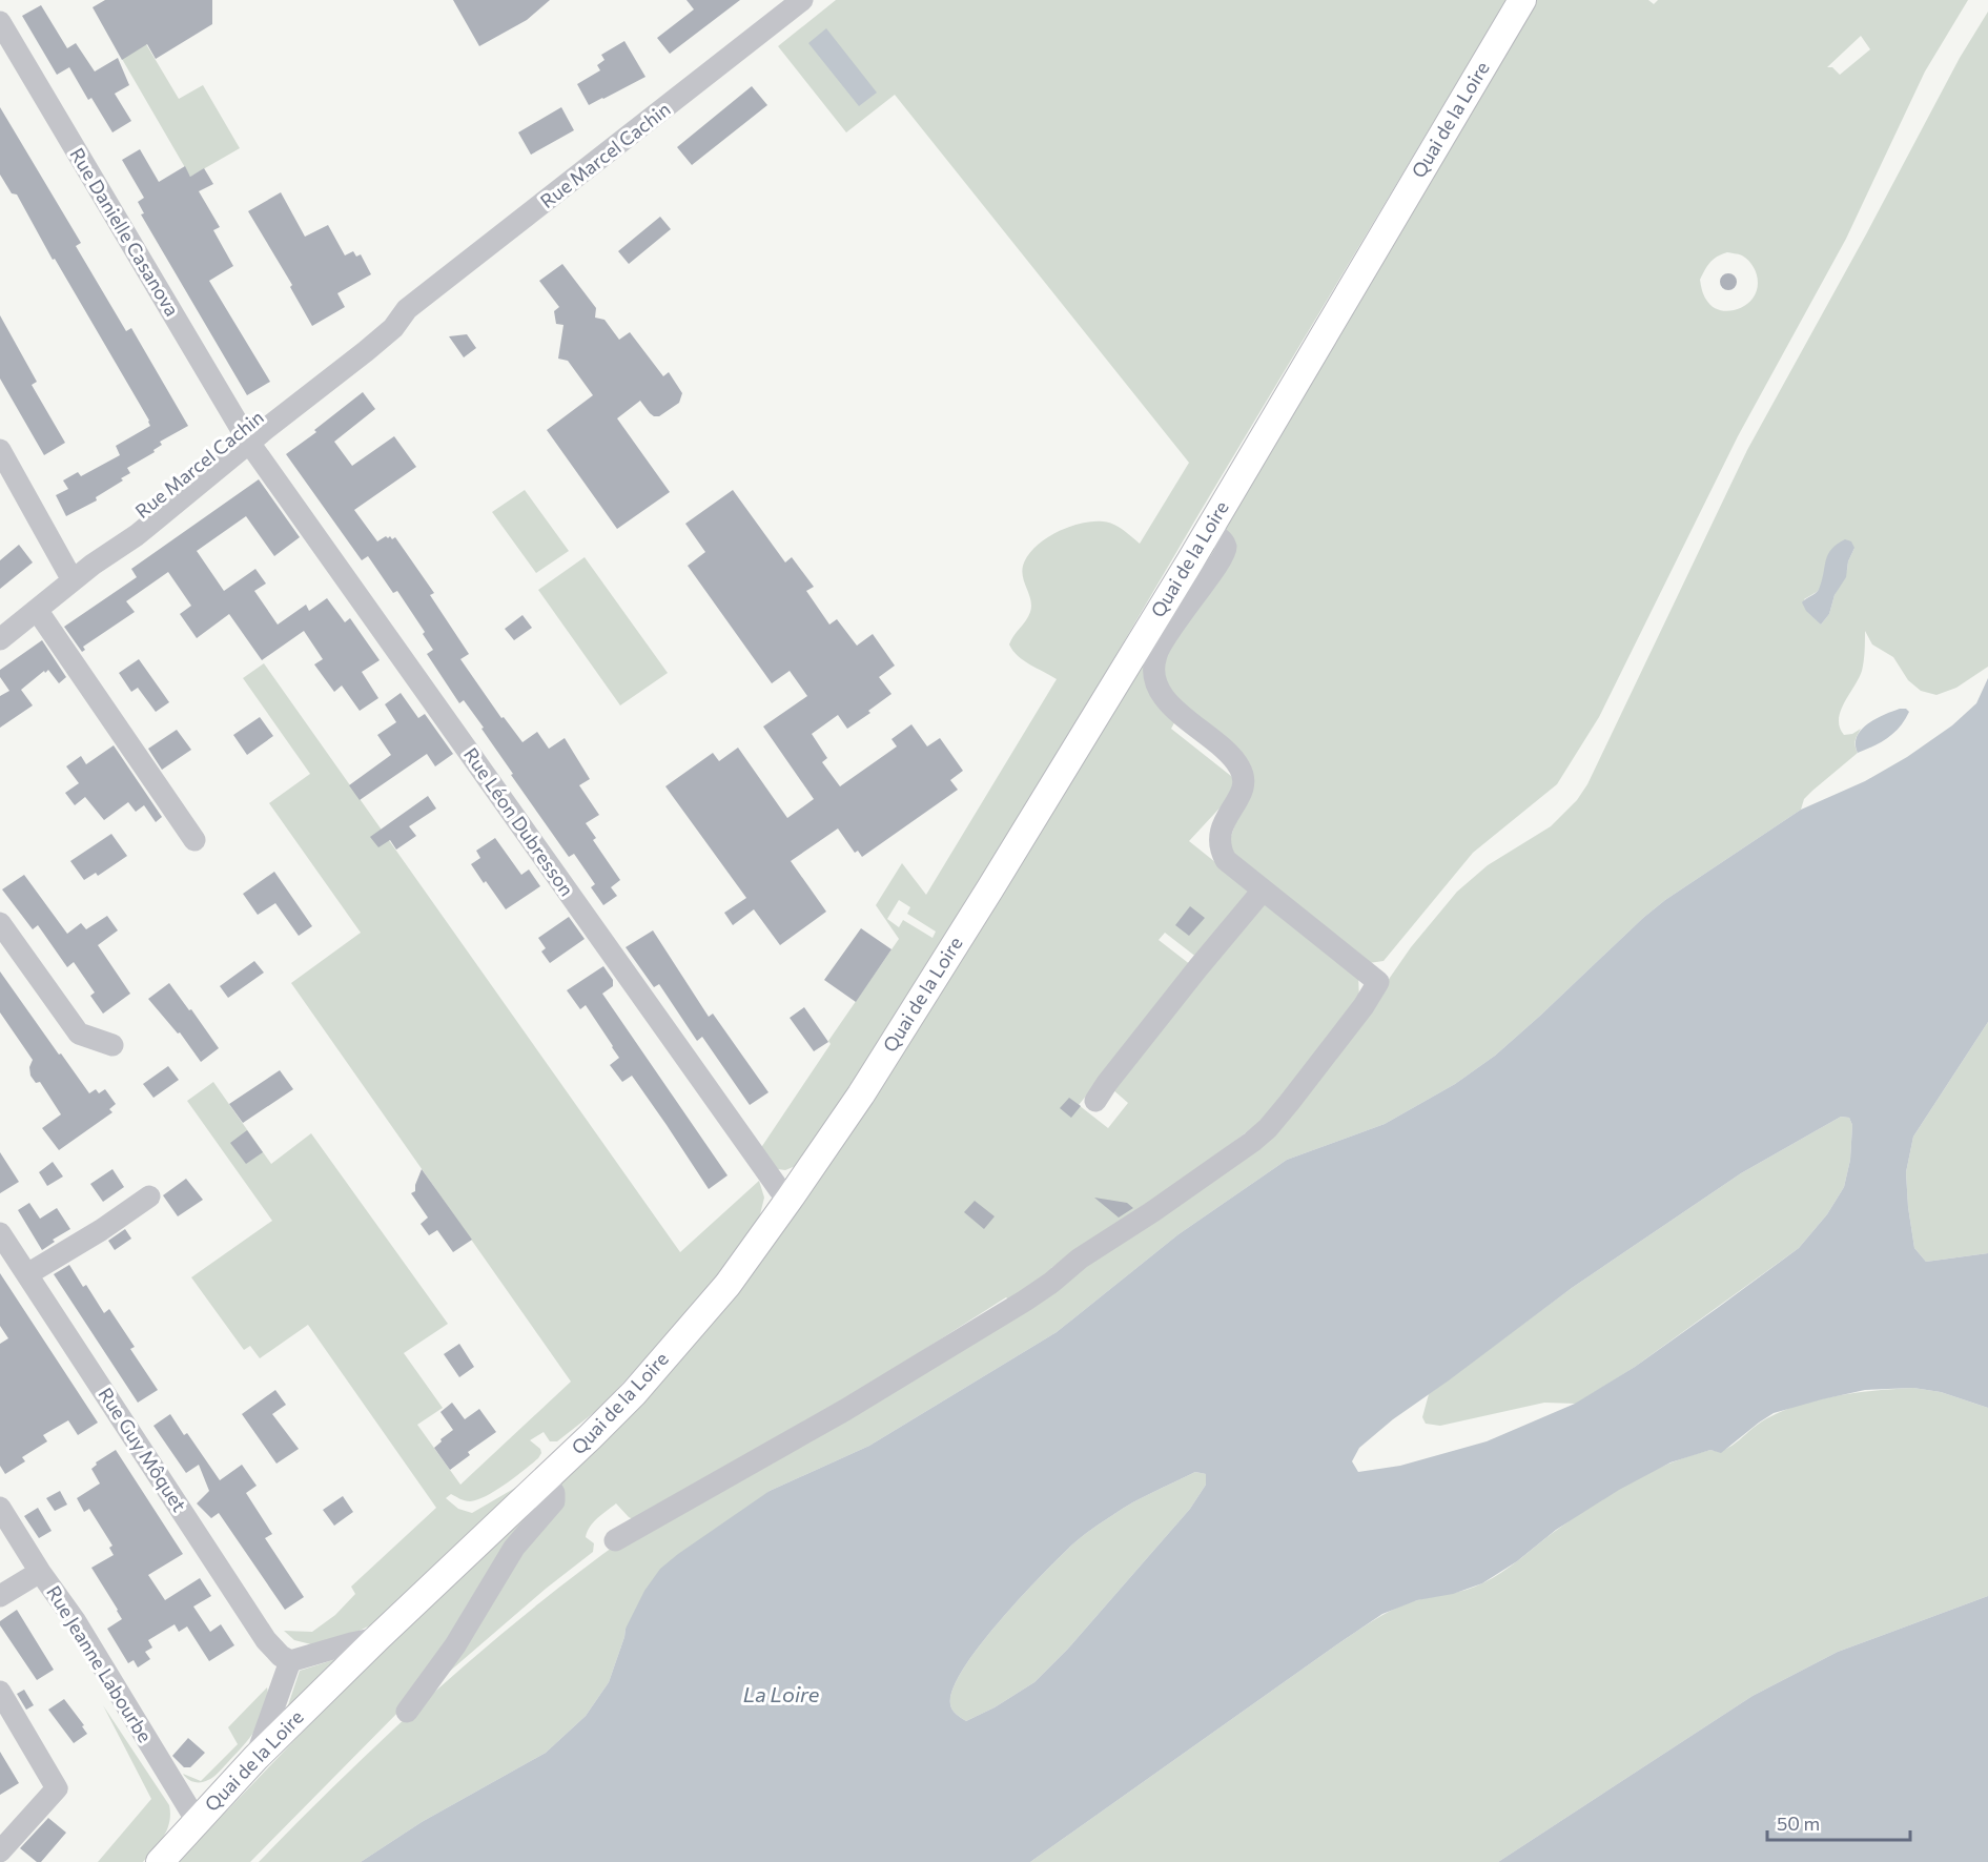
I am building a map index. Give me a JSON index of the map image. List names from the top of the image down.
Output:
{
  "streets": {
    "main road": ["Quai de la Loire"],
    "street": [
      "Rue Marcel Cachin",
      "Rue Danielle Casanova",
      "Rue Léon Dubresson",
      "Rue Guy Môquet",
      "Rue Jeanne Labourbe"
    ]
  },
  "crossings": [
    ["Quai de la Loire", "Rue Léon Dubresson"],
    ["Quai de la Loire", "Rue Jeanne Labourbe"],
    ["Rue Marcel Cachin", "Rue Danielle Casanova"],
    ["Rue Marcel Cachin", "Rue Léon Dubresson"],
    ["Rue Danielle Casanova", "Rue Léon Dubresson"]
  ],
  "water": ["La Loire"],
  "scale_bar": "50 m"
}
